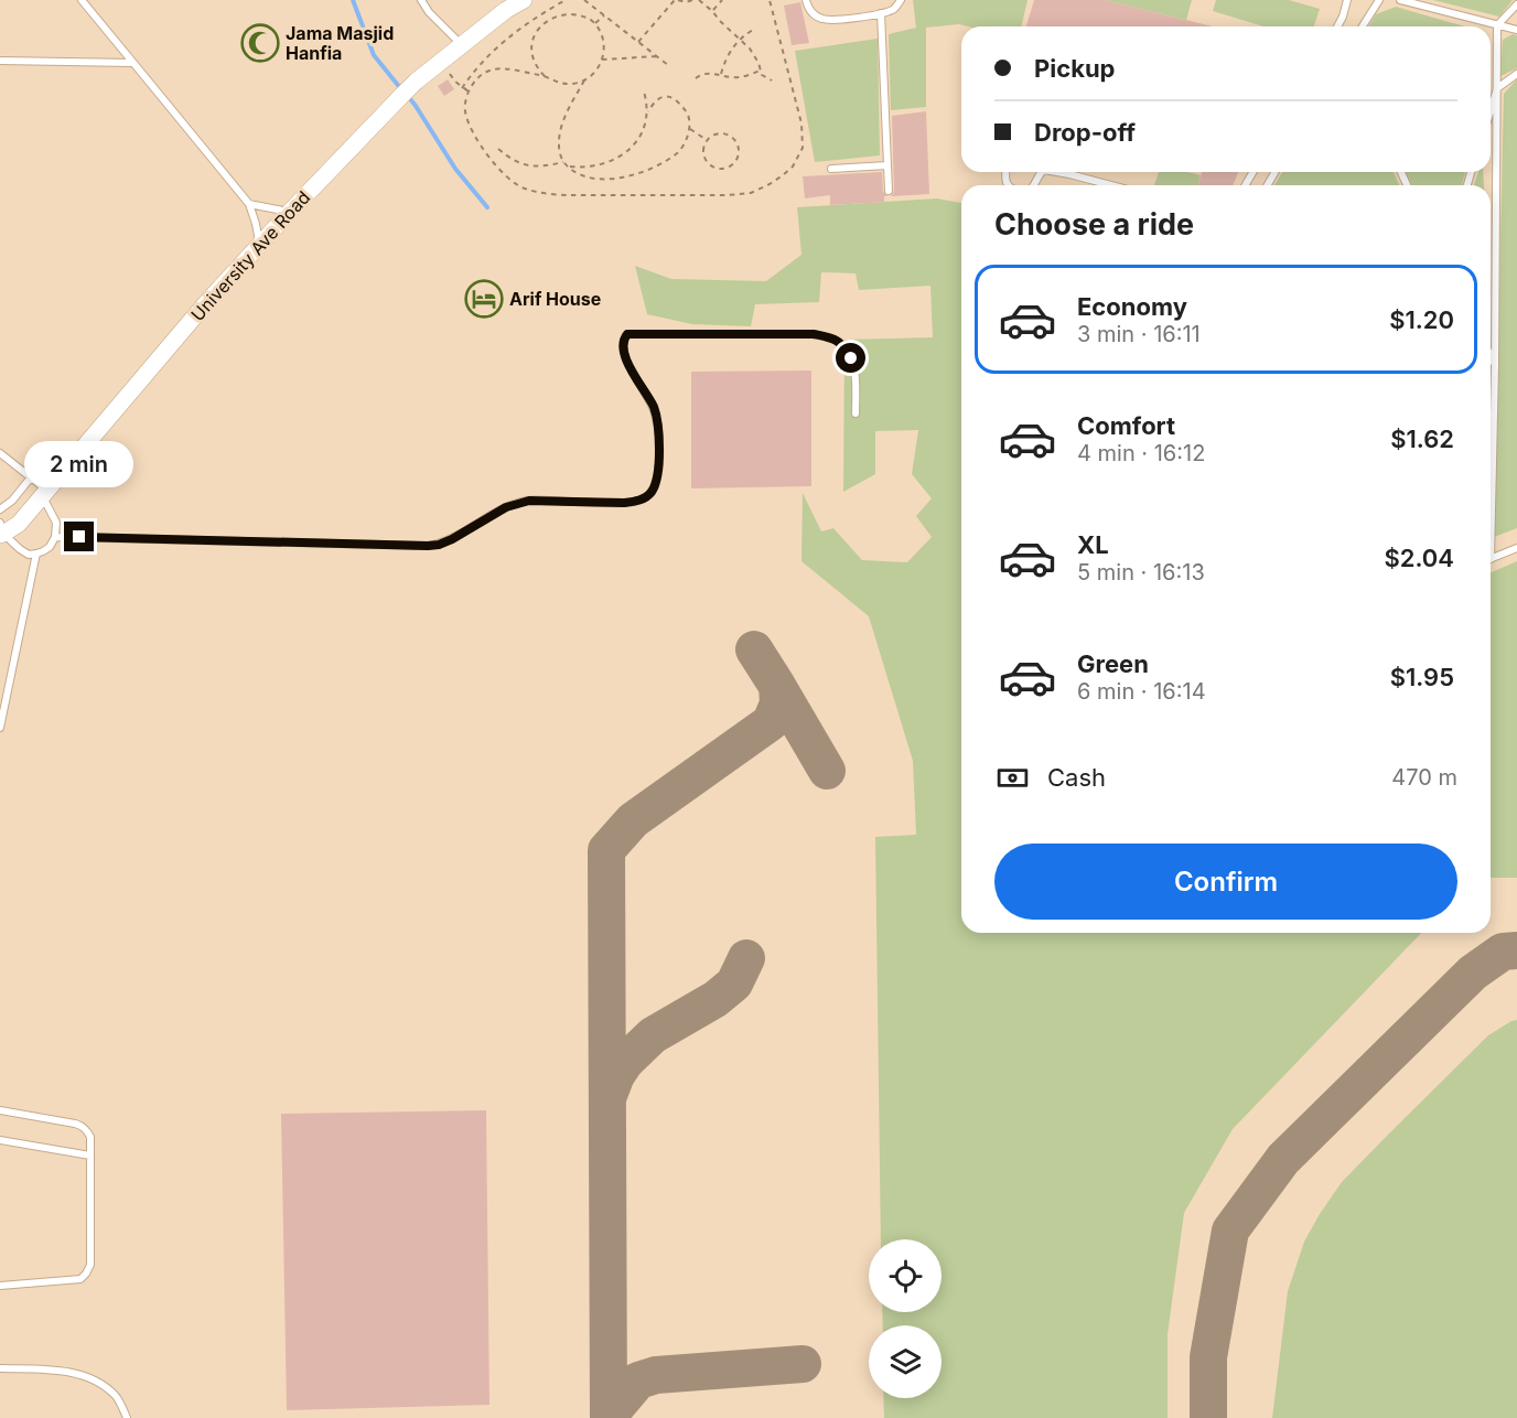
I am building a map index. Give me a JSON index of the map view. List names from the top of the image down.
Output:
{
  "streets": {
    "street": ["University Ave Road"]
  },
  "places": {
    "mosque": ["Jama Masjid Hanfia"],
    "hotel": ["Arif House"]
  },
  "page": {
    "banner": ["Pickup", "Drop-off"],
    "heading": "Choose a ride",
    "list": [
      {
        "name": "Economy",
        "note": "3 min · 16:11",
        "value": "$1.20"
      },
      {
        "name": "Comfort",
        "note": "4 min · 16:12",
        "value": "$1.62"
      },
      {
        "name": "XL",
        "note": "5 min · 16:13",
        "value": "$2.04"
      },
      {
        "name": "Green",
        "note": "6 min · 16:14",
        "value": "$1.95"
      }
    ],
    "bubble": "2 min",
    "pay": ["Cash", "470 m"],
    "buttons": "Confirm"
  }
}
